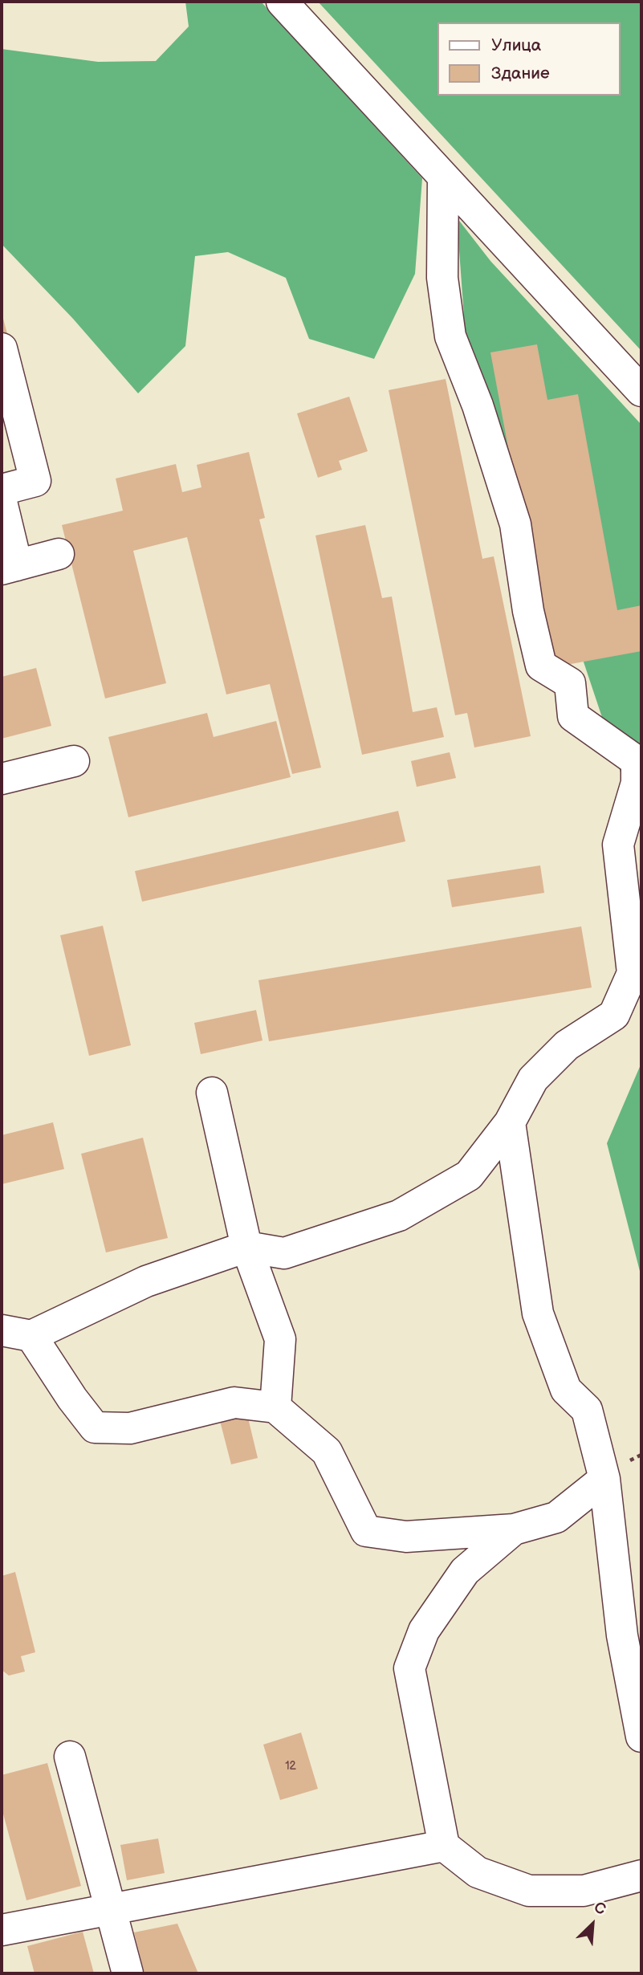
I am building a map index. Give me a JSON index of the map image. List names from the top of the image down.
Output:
{
  "house_numbers": ["12"],
  "legend": ["Улица", "Здание"],
  "north": "top right"
}
